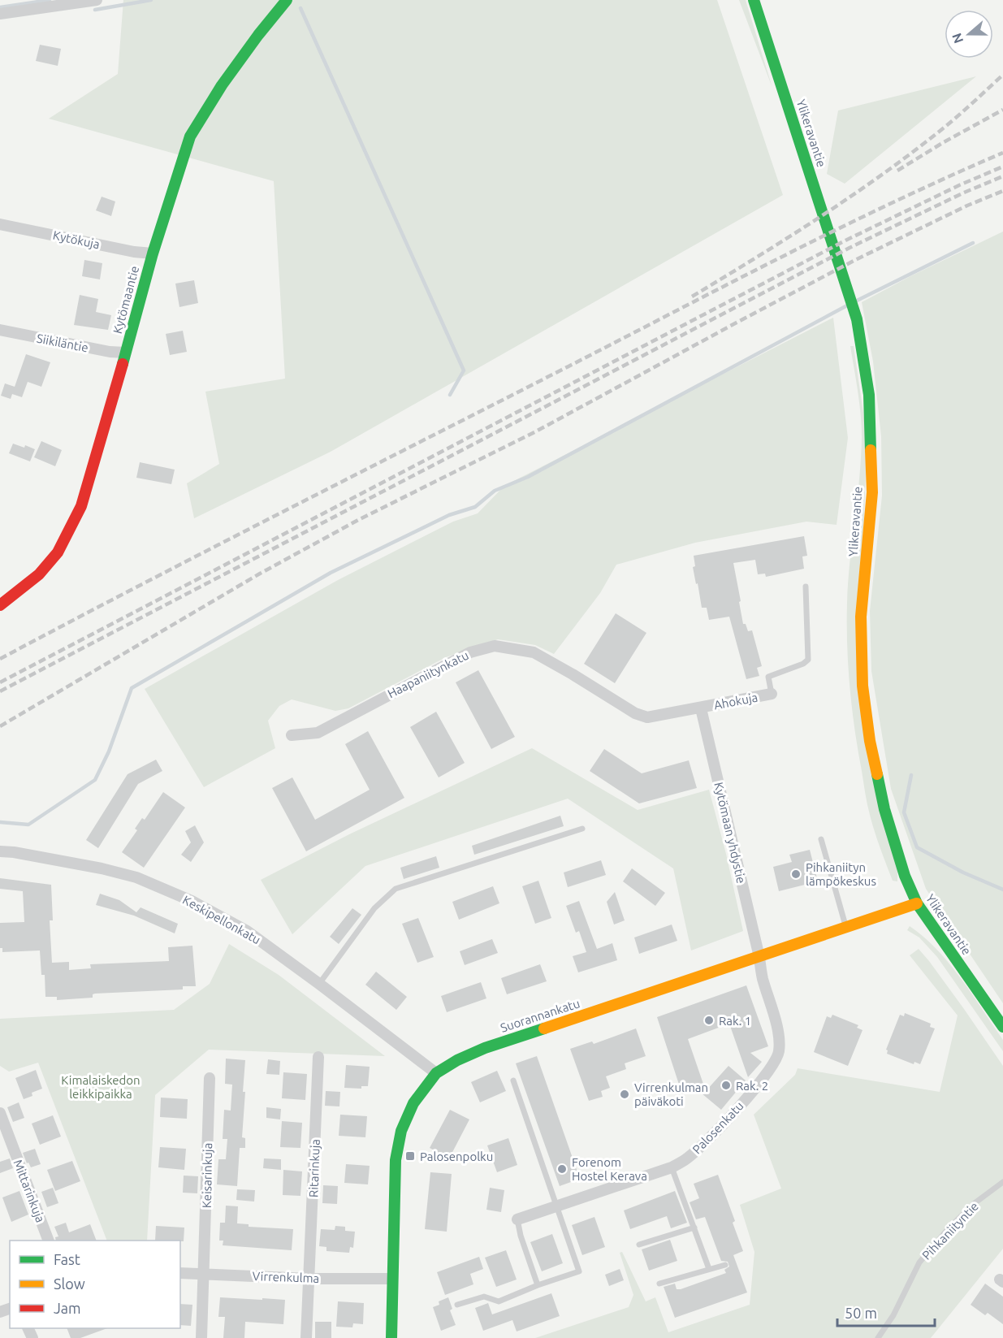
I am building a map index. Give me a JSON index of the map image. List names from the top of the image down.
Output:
{
  "streets": {
    "street": [
      "Ylikeravantie",
      "Kytökuja",
      "Kytömaantie",
      "Siikiläntie",
      "Haapaniitynkatu",
      "Ahokuja",
      "Kytömaan yhdystie",
      "Keskipellonkatu",
      "Suorannankatu",
      "Palosenkatu",
      "Ritarinkuja",
      "Keisarinkuja",
      "Mittarinkuja",
      "Virrenkulma"
    ],
    "lane": ["Pihkaniityntie"]
  },
  "crossings": [
    ["Ylikeravantie", "Suorannankatu"],
    ["Kytökuja", "Kytömaantie"],
    ["Kytömaantie", "Siikiläntie"],
    ["Haapaniitynkatu", "Ahokuja"],
    ["Haapaniitynkatu", "Kytömaan yhdystie"],
    ["Ahokuja", "Kytömaan yhdystie"],
    ["Kytömaan yhdystie", "Suorannankatu"],
    ["Kytömaan yhdystie", "Palosenkatu"],
    ["Keskipellonkatu", "Suorannankatu"],
    ["Suorannankatu", "Palosenkatu"],
    ["Suorannankatu", "Virrenkulma"],
    ["Ritarinkuja", "Virrenkulma"],
    ["Keisarinkuja", "Virrenkulma"]
  ],
  "parks": ["Kimalaiskedon leikkipaikka"],
  "places": {
    "other": [
      "Pihkaniityn lämpökeskus",
      "Rak. 1",
      "Rak. 2",
      "Virrenkulman päiväkoti",
      "Forenom Hostel Kerava"
    ],
    "transit": ["Palosenpolku"]
  },
  "legend": ["Fast", "Slow", "Jam"],
  "scale_bar": "50 m",
  "north": "left"
}
